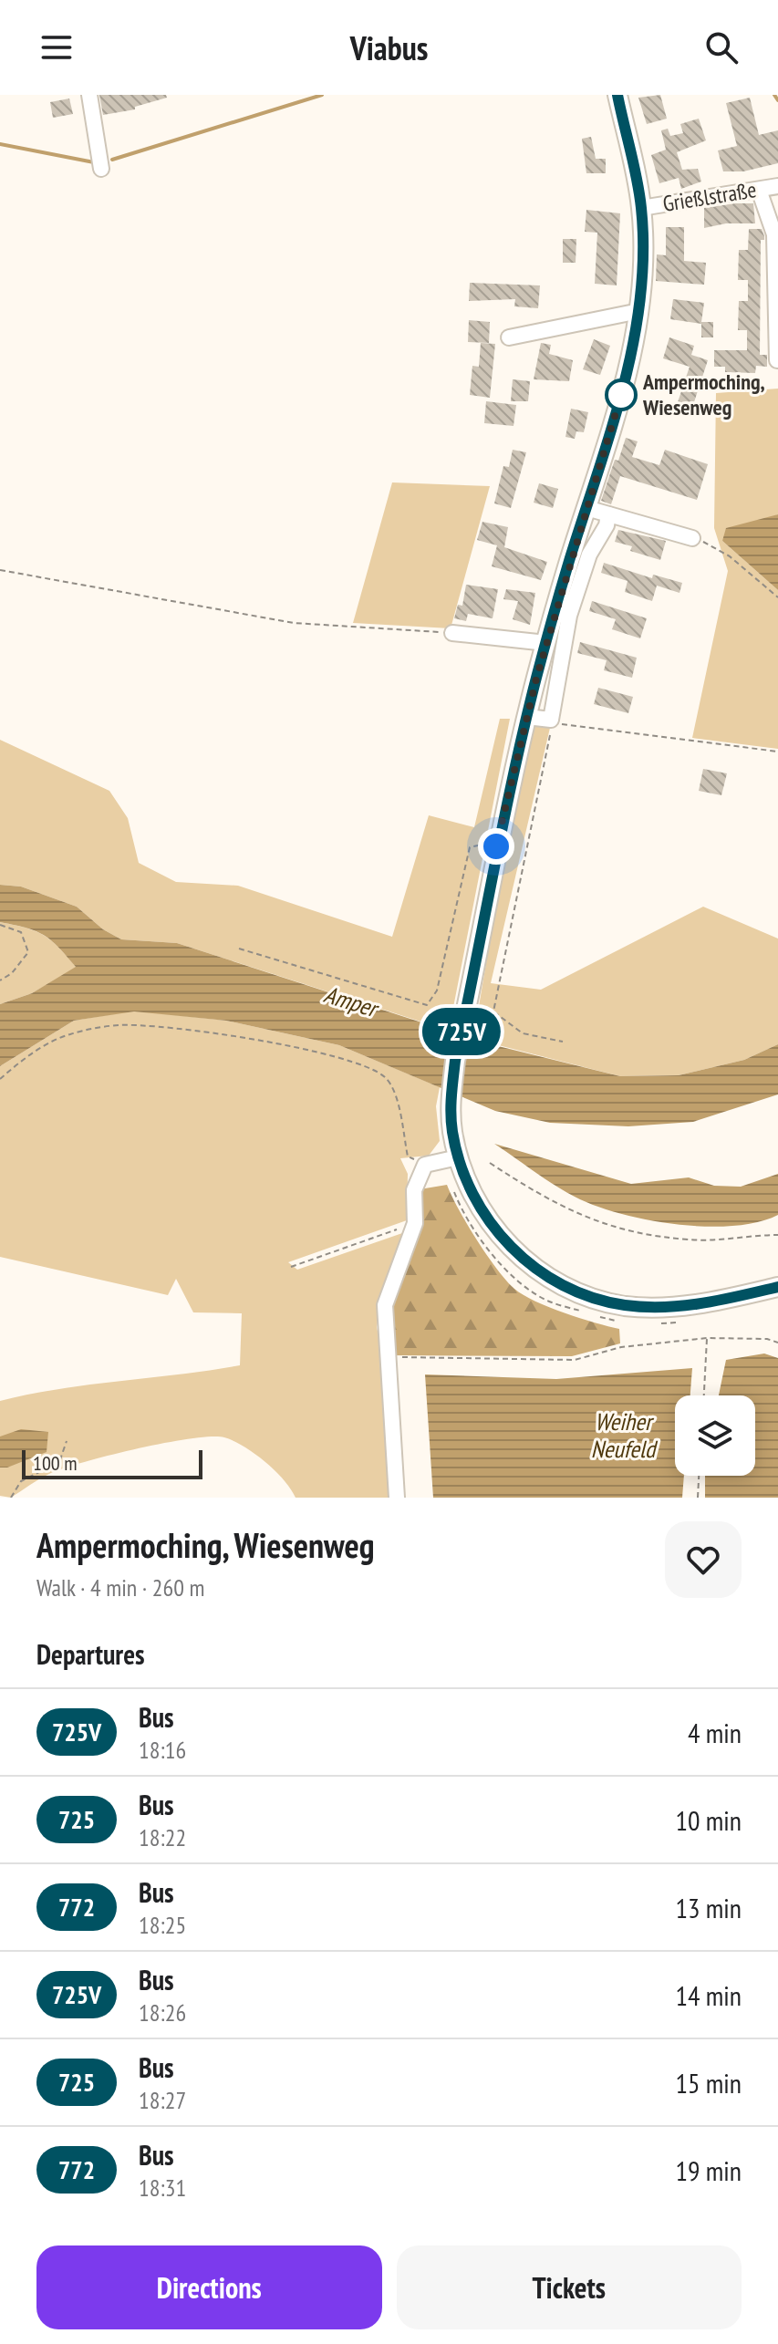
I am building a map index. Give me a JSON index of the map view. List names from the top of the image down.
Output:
{
  "streets": {
    "street": ["Grießlstraße"]
  },
  "water": ["Amper", "Weiher Neufeld"],
  "places": ["Ampermoching, Wiesenweg"],
  "lines": ["bus line 725V"],
  "scale_bar": "100 m",
  "page": {
    "header": "Viabus",
    "on_map": "725V",
    "scale": "100 m",
    "heading": [
      ["Ampermoching, Wiesenweg", "Walk · 4 min · 260 m"],
      "Departures"
    ],
    "list": [
      {
        "mark": "725V",
        "name": "Bus",
        "note": "18:16",
        "value": "4 min"
      },
      {
        "mark": "725",
        "name": "Bus",
        "note": "18:22",
        "value": "10 min"
      },
      {
        "mark": "772",
        "name": "Bus",
        "note": "18:25",
        "value": "13 min"
      },
      {
        "mark": "725V",
        "name": "Bus",
        "note": "18:26",
        "value": "14 min"
      },
      {
        "mark": "725",
        "name": "Bus",
        "note": "18:27",
        "value": "15 min"
      },
      {
        "mark": "772",
        "name": "Bus",
        "note": "18:31",
        "value": "19 min"
      }
    ],
    "buttons": ["Directions", "Tickets"]
  }
}
